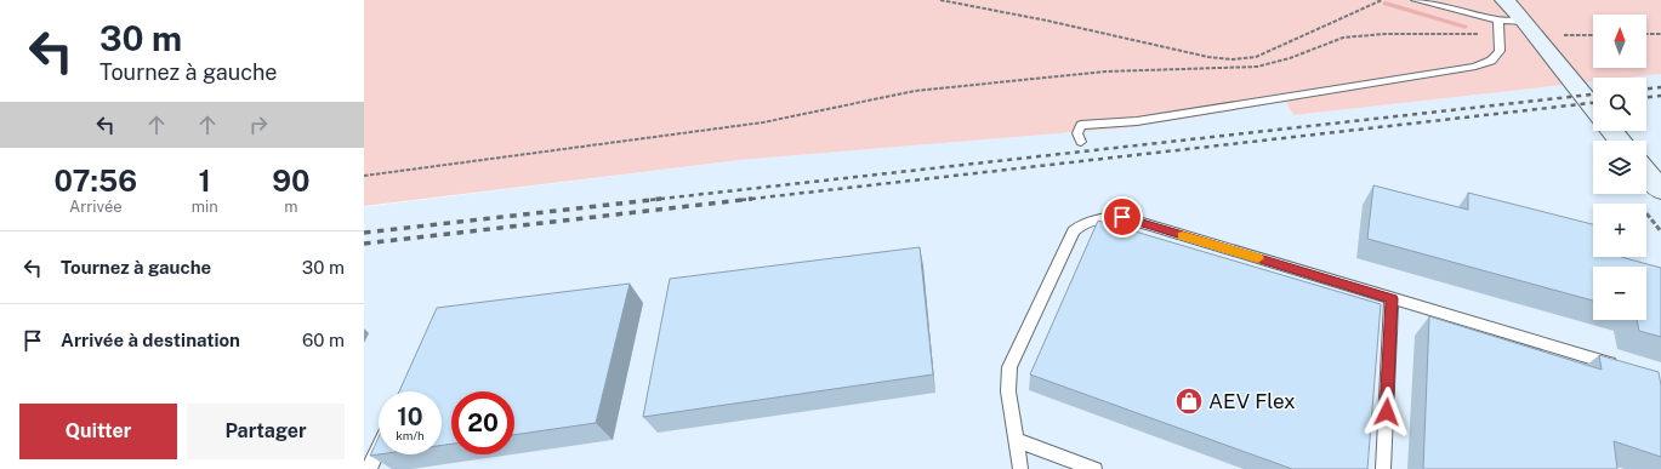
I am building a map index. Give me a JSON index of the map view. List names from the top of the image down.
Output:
{
  "places": {
    "shop": ["AEV Flex"]
  },
  "north": "top",
  "page": {
    "turn": ["30 m", "Tournez à gauche"],
    "map_buttons": ["+", "−"],
    "eta": [
      "07:56",
      "Arrivée",
      "1",
      "min",
      "90",
      "m"
    ],
    "list": [
      {
        "name": "Tournez à gauche",
        "value": "30 m"
      },
      {
        "name": "Arrivée à destination",
        "value": "60 m"
      }
    ],
    "speed": "10 km/h",
    "limit": "20",
    "buttons": ["Quitter", "Partager"]
  }
}
